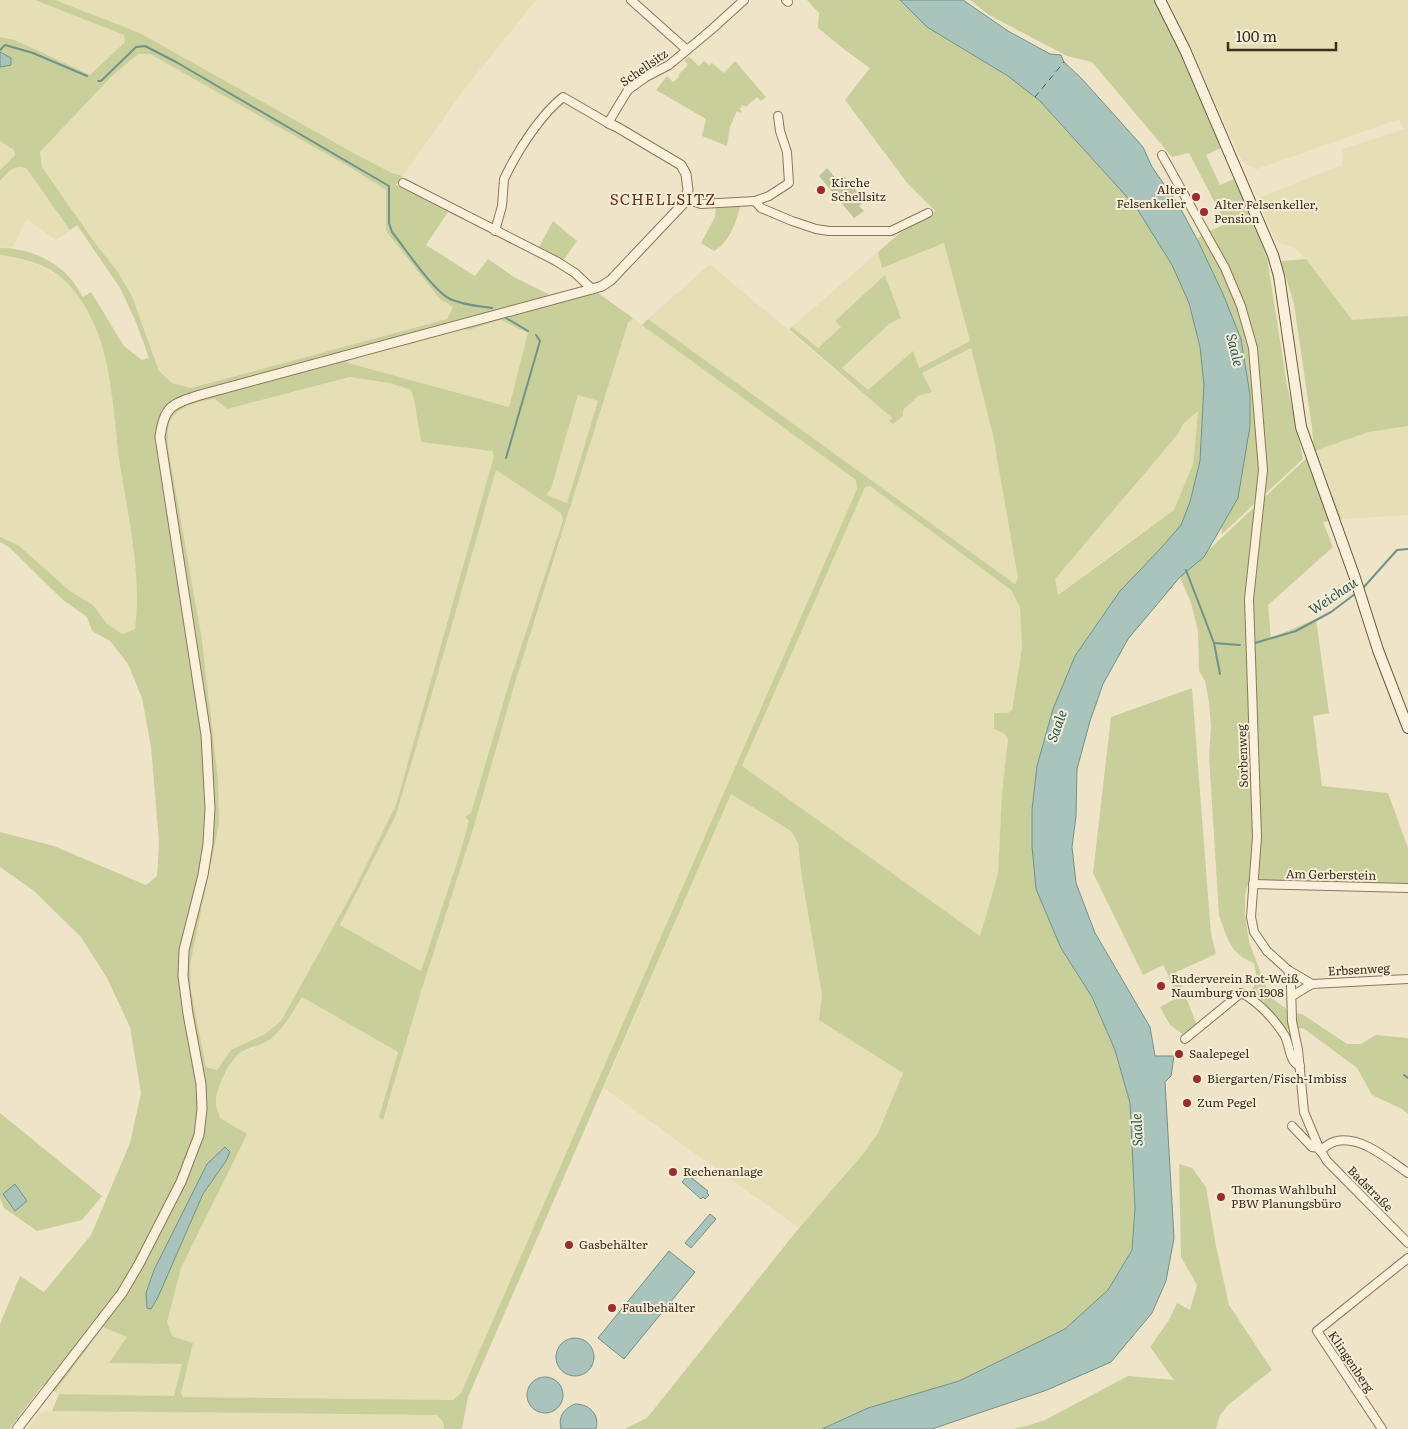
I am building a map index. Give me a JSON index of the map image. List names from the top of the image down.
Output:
{
  "streets": {
    "street": [
      "Schellsitz",
      "Sorbenweg",
      "Am Gerberstein",
      "Erbsenweg",
      "Badstraße",
      "Klingenberg"
    ]
  },
  "crossings": [
    ["Sorbenweg", "Am Gerberstein"],
    ["Sorbenweg", "Erbsenweg"]
  ],
  "districts": ["SCHELLSITZ"],
  "water": ["Saale", "Weichau"],
  "places": [
    "Kirche Schellsitz",
    "Alter Felsenkeller",
    "Alter Felsenkeller, Pension",
    "Ruderverein Rot-Weiß Naumburg von 1908",
    "Saalepegel",
    "Biergarten/Fisch-Imbiss",
    "Zum Pegel",
    "Rechenanlage",
    "Thomas Wahlbuhl PBW Planungsbüro",
    "Gasbehälter",
    "Faulbehälter"
  ],
  "scale_bar": "100 m"
}
